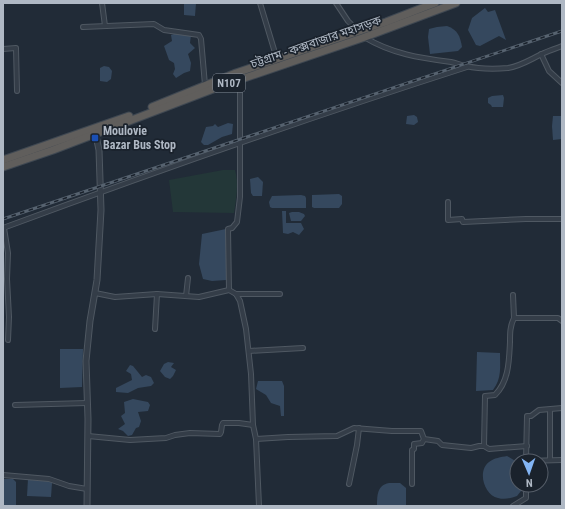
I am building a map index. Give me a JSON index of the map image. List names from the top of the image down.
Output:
{
  "streets": {
    "highway": ["চট্টগ্রাম - কক্সবাজার মহাসড়ক", "N107"]
  },
  "places": {
    "transit": ["Moulovie Bazar Bus Stop"]
  },
  "north": "bottom"
}
